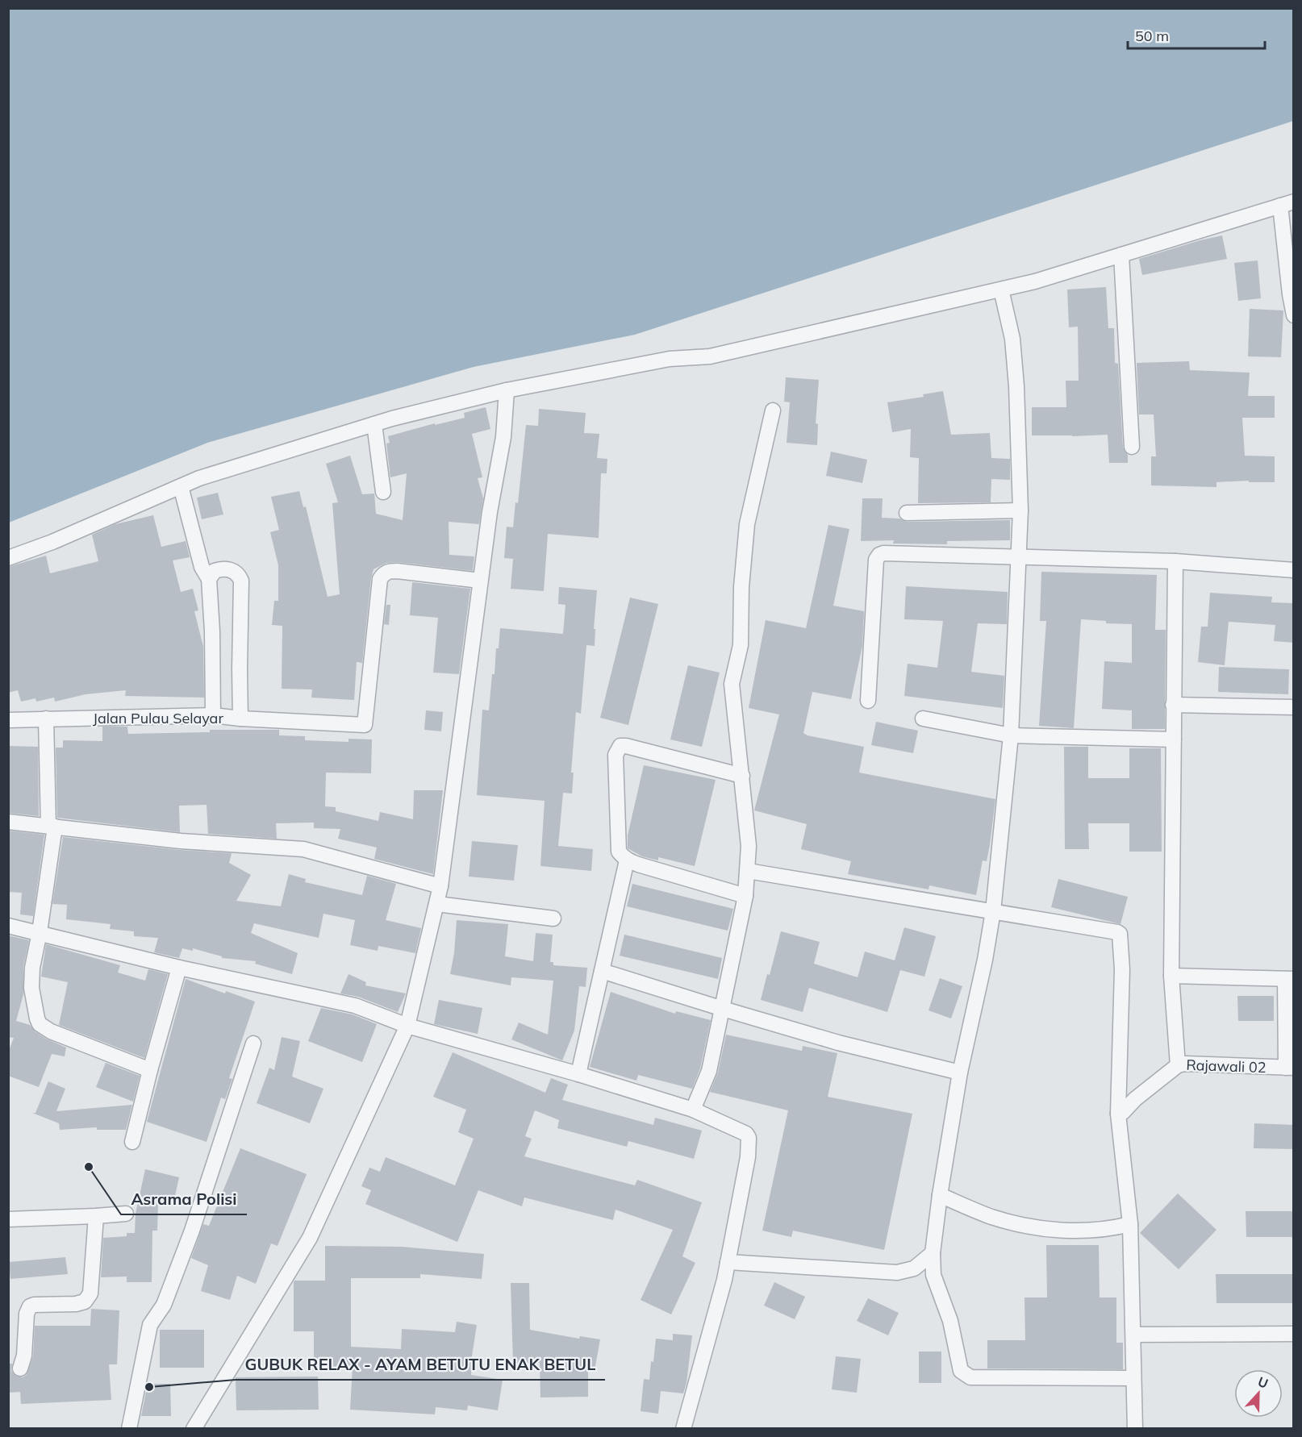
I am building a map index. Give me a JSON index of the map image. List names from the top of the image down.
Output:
{
  "streets": {
    "street": ["Jalan Pulau Selayar", "Rajawali 02"]
  },
  "places": ["Asrama Polisi", "GUBUK RELAX - AYAM BETUTU ENAK BETUL"],
  "scale_bar": "50 m",
  "north": "top"
}
